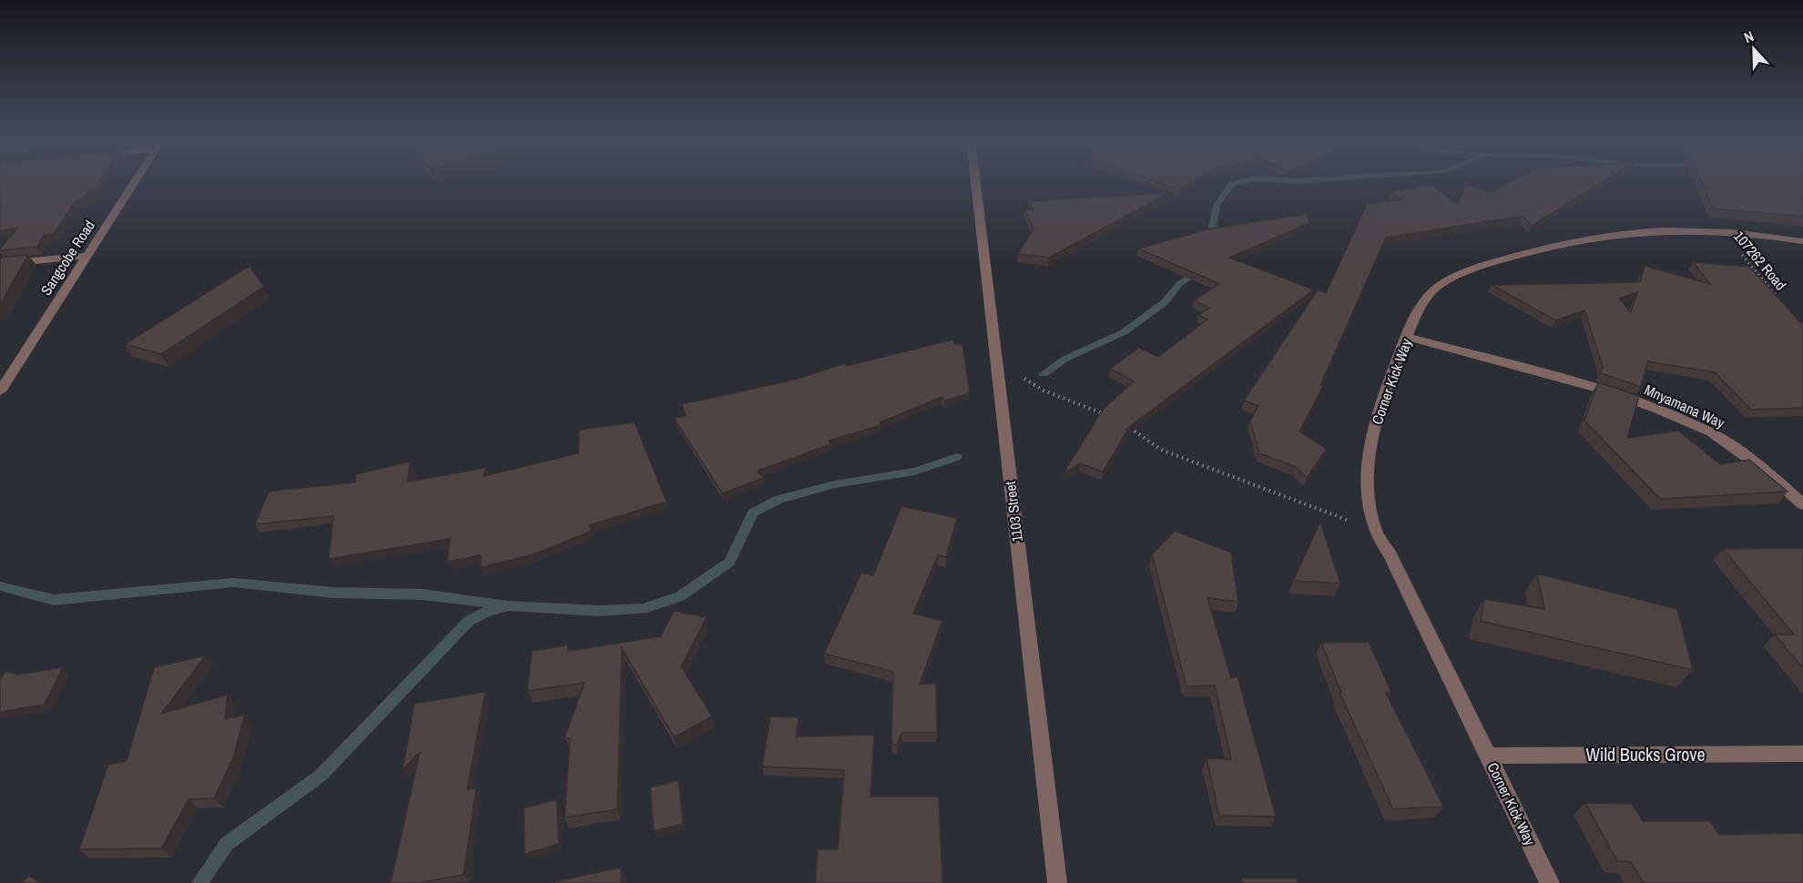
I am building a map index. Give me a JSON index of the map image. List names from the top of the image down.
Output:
{
  "streets": {
    "street": [
      "Sangcobe Road",
      "Corner Kick Way",
      "Mnyamana Way",
      "1103 Street",
      "Wild Bucks Grove"
    ],
    "path": ["107262 Road"]
  },
  "crossings": [
    ["107262 Road", "Corner Kick Way"],
    ["Corner Kick Way", "Mnyamana Way"],
    ["Corner Kick Way", "Wild Bucks Grove"]
  ],
  "north": "top"
}
